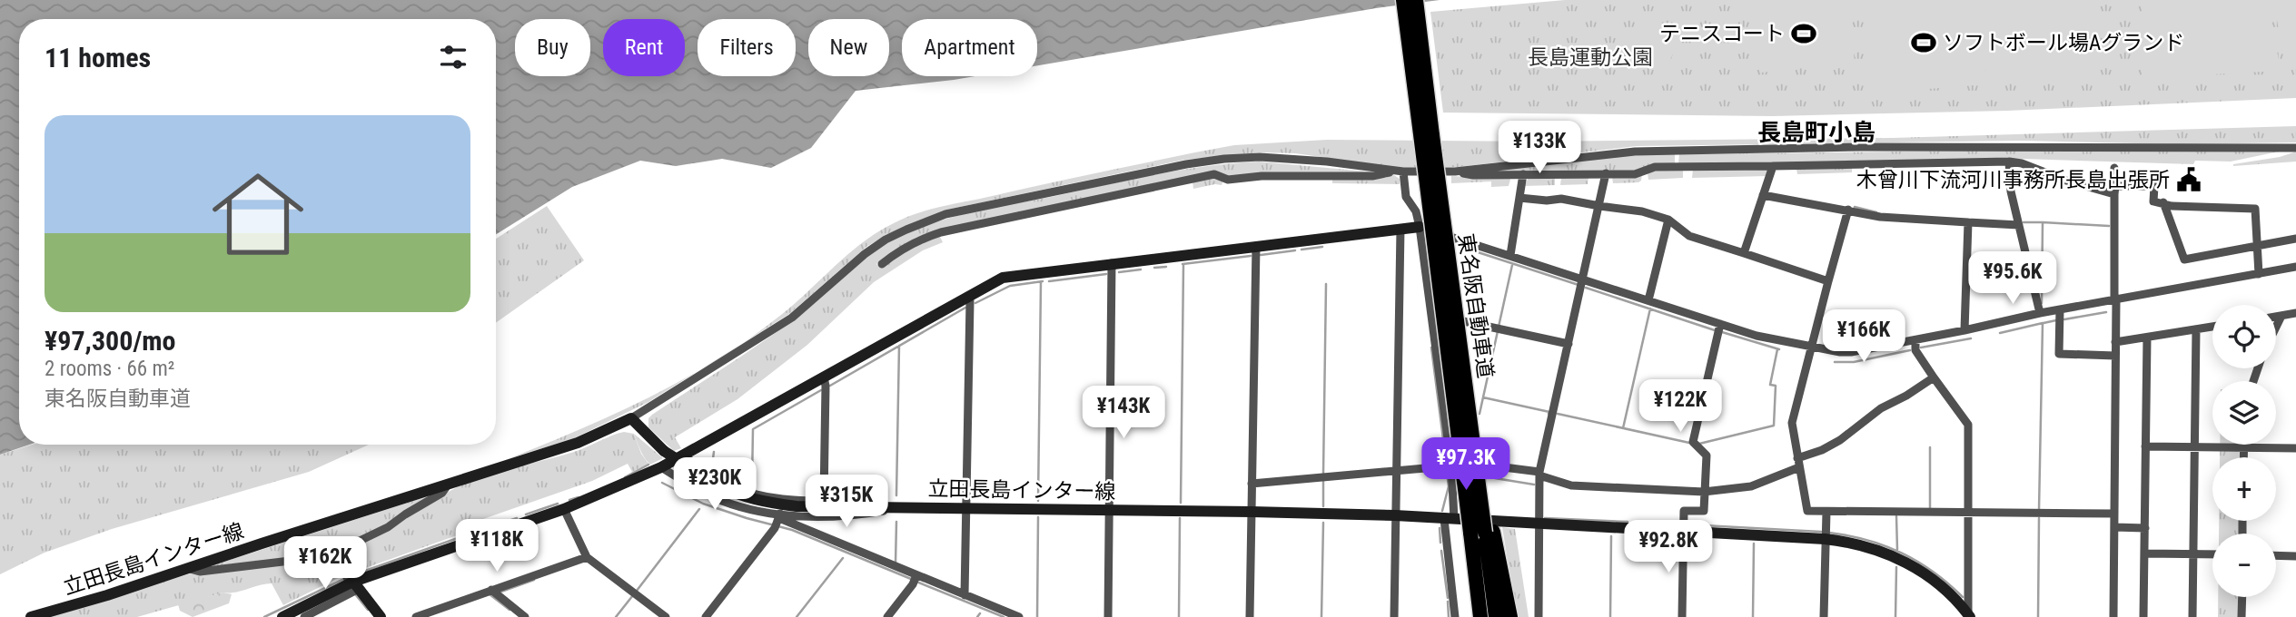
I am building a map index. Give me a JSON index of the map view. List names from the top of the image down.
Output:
{
  "streets": {
    "highway": ["東名阪自動車道"],
    "main road": ["立田長島インター線"]
  },
  "districts": ["長島町小島"],
  "parks": ["長島運動公園"],
  "places": {
    "sports": ["テニスコート", "ソフトボール場Aグランド"],
    "public building": ["木曾川下流河川事務所長島出張所"]
  },
  "page": {
    "chip": [
      "Buy",
      "Rent",
      "Filters",
      "New",
      "Apartment"
    ],
    "heading": "11 homes",
    "list": [
      {
        "name": "¥97,300/mo",
        "note": "2 rooms · 66 m² · 東名阪自動車道"
      }
    ],
    "price": [
      "¥133K",
      "¥95.6K",
      "¥166K",
      "¥122K",
      "¥143K",
      "¥97.3K",
      "¥230K",
      "¥315K",
      "¥118K",
      "¥92.8K",
      "¥162K"
    ],
    "map_buttons": ["+", "−"]
  }
}
